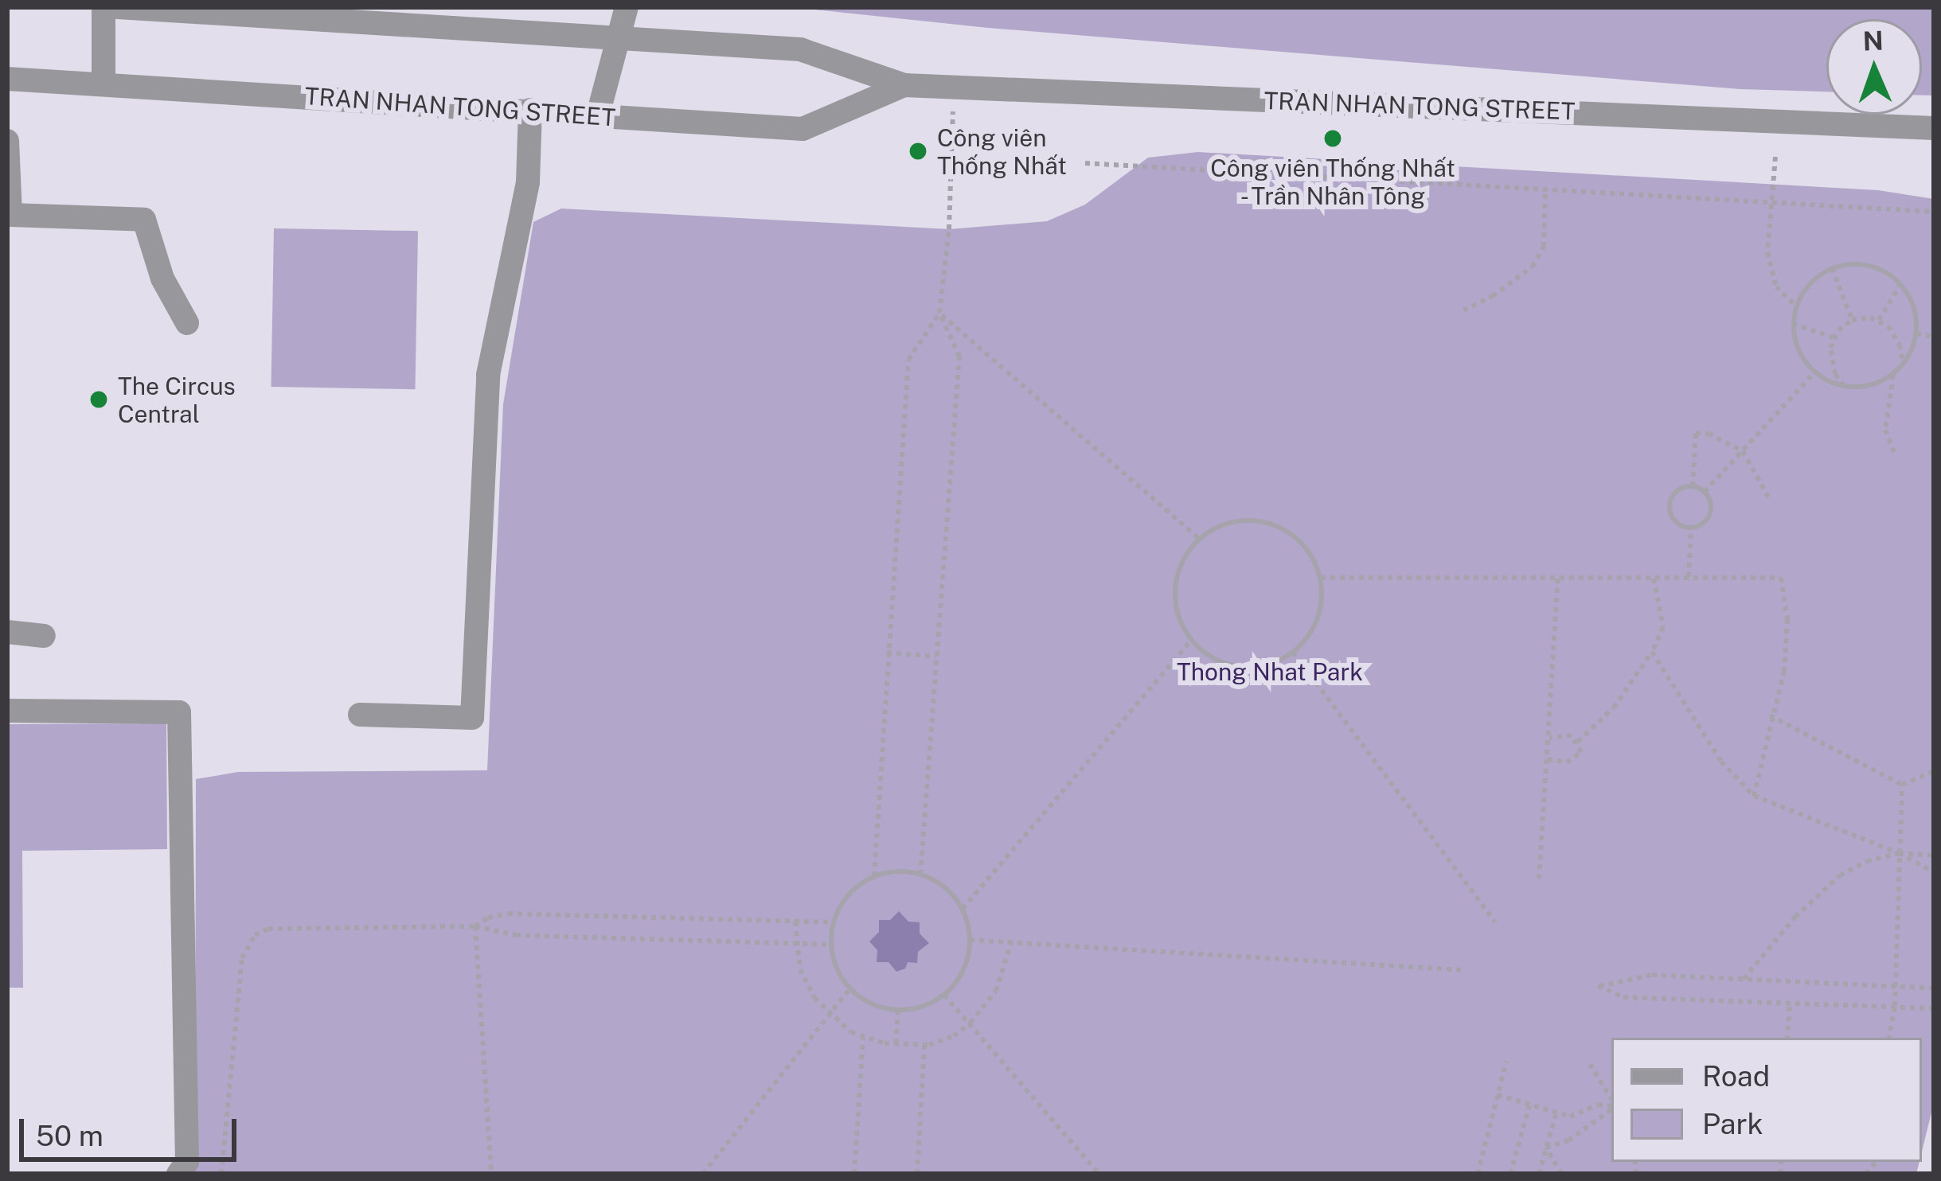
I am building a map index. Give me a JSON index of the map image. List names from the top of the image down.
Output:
{
  "streets": {
    "street": ["TRAN NHAN TONG STREET"]
  },
  "parks": ["Thong Nhat Park"],
  "places": ["Công viên Thống Nhất - Trần Nhân Tông", "Công viên Thống Nhất", "The Circus Central"],
  "legend": ["Road", "Park"],
  "scale_bar": "50 m",
  "north": "top"
}
